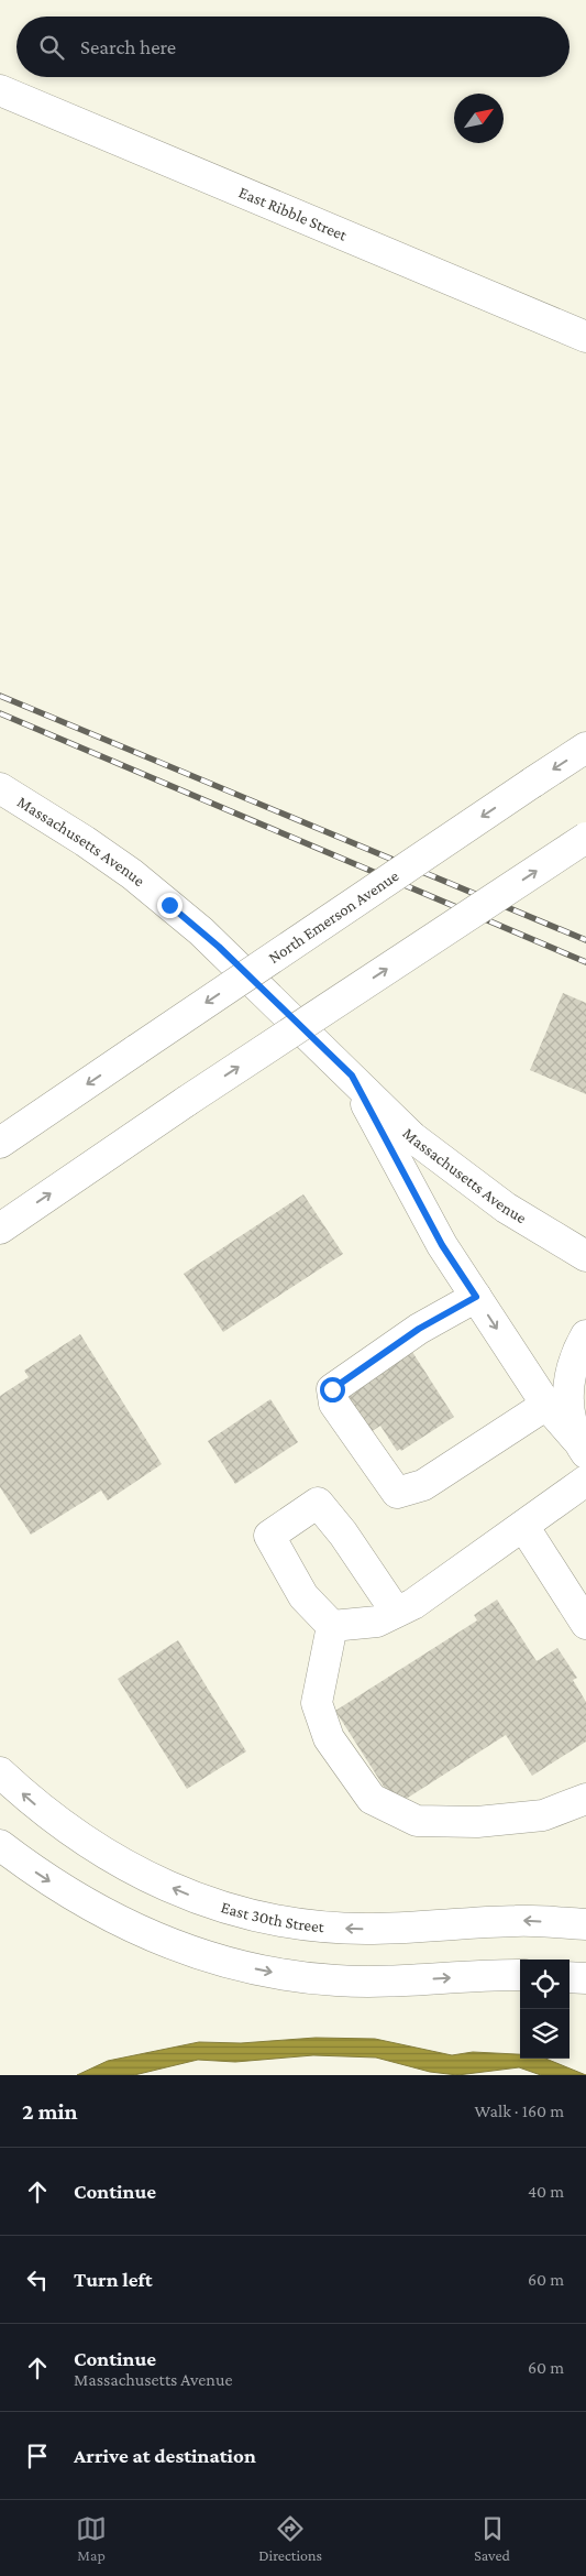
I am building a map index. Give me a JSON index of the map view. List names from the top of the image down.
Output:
{
  "streets": {
    "main road": [
      "East Ribble Street",
      "Massachusetts Avenue",
      "North Emerson Avenue",
      "East 30th Street"
    ]
  },
  "north": "top right",
  "page": {
    "search": "Search here",
    "heading": ["2 min", "Walk · 160 m"],
    "list": [
      ["Continue", "40 m"],
      ["Turn left", "60 m"],
      ["Continue", "Massachusetts Avenue", "60 m"],
      "Arrive at destination"
    ],
    "nav": ["Map", "Directions", "Saved"]
  }
}
